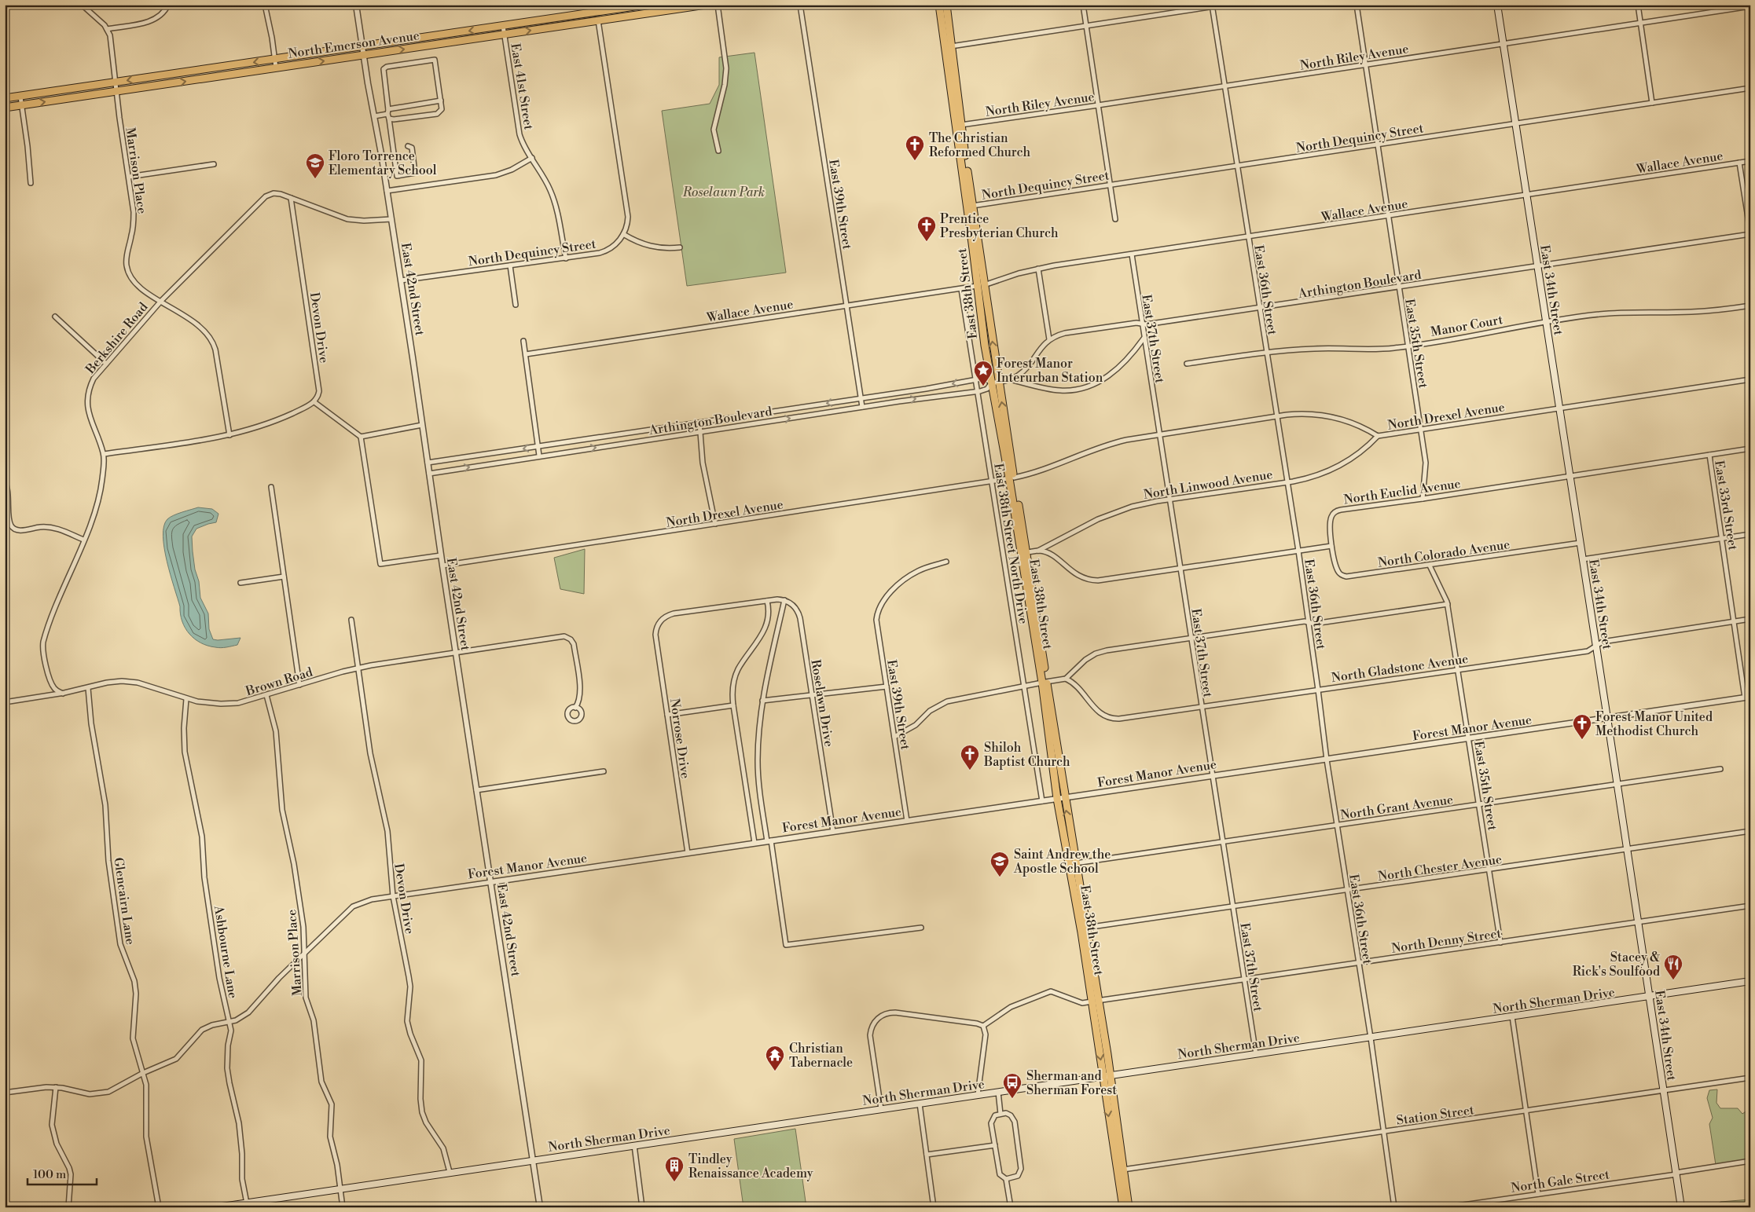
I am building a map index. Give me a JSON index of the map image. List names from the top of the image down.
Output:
{
  "streets": {
    "main road": [
      "North Emerson Avenue",
      "East 34th Street",
      "East 38th Street",
      "North Sherman Drive"
    ],
    "street": [
      "North Riley Avenue",
      "East 41st Street",
      "North Dequincy Street",
      "Wallace Avenue",
      "Marrison Place",
      "East 39th Street",
      "Arthington Boulevard",
      "East 42nd Street",
      "East 36th Street",
      "Manor Court",
      "Devon Drive",
      "Berkshire Road",
      "East 37th Street",
      "East 35th Street",
      "North Drexel Avenue",
      "North Linwood Avenue",
      "North Euclid Avenue",
      "East 33rd Street",
      "East 38th Street North Drive",
      "North Colorado Avenue",
      "North Gladstone Avenue",
      "Brown Road",
      "Roselawn Drive",
      "Forest Manor Avenue",
      "Norrose Drive",
      "North Grant Avenue",
      "North Chester Avenue",
      "Glencairn Lane",
      "North Denny Street",
      "Ashbourne Lane",
      "Station Street",
      "North Gale Street"
    ]
  },
  "crossings": [
    ["North Emerson Avenue", "East 41st Street"],
    ["North Emerson Avenue", "Marrison Place"],
    ["North Emerson Avenue", "East 42nd Street"],
    ["North Riley Avenue", "East 36th Street"],
    ["North Riley Avenue", "East 34th Street"],
    ["North Riley Avenue", "East 38th Street"],
    ["North Riley Avenue", "East 35th Street"],
    ["East 41st Street", "North Dequincy Street"],
    ["North Dequincy Street", "East 42nd Street"],
    ["North Dequincy Street", "East 36th Street"],
    ["North Dequincy Street", "East 34th Street"],
    ["North Dequincy Street", "East 38th Street"],
    ["North Dequincy Street", "East 35th Street"],
    ["Wallace Avenue", "East 39th Street"],
    ["Wallace Avenue", "East 36th Street"],
    ["Wallace Avenue", "East 34th Street"],
    ["Wallace Avenue", "East 38th Street"],
    ["Wallace Avenue", "East 37th Street"],
    ["Wallace Avenue", "East 35th Street"],
    ["Wallace Avenue", "East 38th Street North Drive"],
    ["Marrison Place", "Berkshire Road"],
    ["Marrison Place", "Brown Road"],
    ["Marrison Place", "Forest Manor Avenue"],
    ["Marrison Place", "North Sherman Drive"],
    ["East 39th Street", "Arthington Boulevard"],
    ["East 39th Street", "Forest Manor Avenue"],
    ["Arthington Boulevard", "East 42nd Street"],
    ["Arthington Boulevard", "East 36th Street"],
    ["Arthington Boulevard", "East 34th Street"],
    ["Arthington Boulevard", "East 38th Street"],
    ["Arthington Boulevard", "East 37th Street"],
    ["Arthington Boulevard", "East 35th Street"],
    ["Arthington Boulevard", "East 38th Street North Drive"],
    ["East 42nd Street", "Berkshire Road"],
    ["East 42nd Street", "North Drexel Avenue"],
    ["East 42nd Street", "Brown Road"],
    ["East 42nd Street", "Forest Manor Avenue"],
    ["East 42nd Street", "North Sherman Drive"],
    ["East 36th Street", "Manor Court"],
    ["East 36th Street", "North Drexel Avenue"],
    ["East 36th Street", "North Linwood Avenue"],
    ["East 36th Street", "North Gladstone Avenue"],
    ["East 36th Street", "Forest Manor Avenue"],
    ["East 36th Street", "North Grant Avenue"],
    ["East 36th Street", "North Chester Avenue"],
    ["East 36th Street", "North Denny Street"],
    ["East 36th Street", "North Sherman Drive"],
    ["East 36th Street", "Station Street"],
    ["East 34th Street", "Manor Court"],
    ["East 34th Street", "North Drexel Avenue"],
    ["East 34th Street", "North Euclid Avenue"],
    ["East 34th Street", "North Colorado Avenue"],
    ["East 34th Street", "North Gladstone Avenue"],
    ["East 34th Street", "Forest Manor Avenue"],
    ["East 34th Street", "North Grant Avenue"],
    ["East 34th Street", "North Chester Avenue"],
    ["East 34th Street", "North Denny Street"],
    ["East 34th Street", "North Sherman Drive"],
    ["East 34th Street", "Station Street"],
    ["East 34th Street", "North Gale Street"],
    ["East 38th Street", "North Drexel Avenue"],
    ["East 38th Street", "Forest Manor Avenue"],
    ["East 38th Street", "North Grant Avenue"],
    ["East 38th Street", "North Chester Avenue"],
    ["East 38th Street", "North Denny Street"],
    ["East 38th Street", "North Sherman Drive"],
    ["East 38th Street", "Station Street"],
    ["Manor Court", "East 35th Street"],
    ["Devon Drive", "Berkshire Road"],
    ["Devon Drive", "Brown Road"],
    ["Devon Drive", "Forest Manor Avenue"],
    ["Devon Drive", "North Sherman Drive"],
    ["Berkshire Road", "Brown Road"],
    ["East 37th Street", "North Drexel Avenue"],
    ["East 37th Street", "North Linwood Avenue"],
    ["East 37th Street", "North Gladstone Avenue"],
    ["East 37th Street", "Forest Manor Avenue"],
    ["East 37th Street", "North Grant Avenue"],
    ["East 37th Street", "North Chester Avenue"],
    ["East 37th Street", "North Denny Street"],
    ["East 37th Street", "North Sherman Drive"],
    ["East 35th Street", "North Drexel Avenue"],
    ["East 35th Street", "North Euclid Avenue"],
    ["East 35th Street", "North Colorado Avenue"],
    ["East 35th Street", "North Gladstone Avenue"],
    ["East 35th Street", "Forest Manor Avenue"],
    ["East 35th Street", "North Grant Avenue"],
    ["East 35th Street", "North Chester Avenue"],
    ["East 35th Street", "North Denny Street"],
    ["North Drexel Avenue", "North Linwood Avenue"],
    ["North Drexel Avenue", "East 38th Street North Drive"],
    ["North Euclid Avenue", "East 33rd Street"],
    ["North Euclid Avenue", "North Colorado Avenue"],
    ["East 33rd Street", "North Gladstone Avenue"],
    ["East 33rd Street", "Forest Manor Avenue"],
    ["East 38th Street North Drive", "Forest Manor Avenue"],
    ["Brown Road", "Glencairn Lane"],
    ["Brown Road", "Ashbourne Lane"],
    ["Roselawn Drive", "Forest Manor Avenue"],
    ["Forest Manor Avenue", "Norrose Drive"],
    ["Forest Manor Avenue", "Glencairn Lane"],
    ["Forest Manor Avenue", "Ashbourne Lane"],
    ["Ashbourne Lane", "North Sherman Drive"]
  ],
  "parks": ["Roselawn Park"],
  "places": {
    "church": [
      "The Christian Reformed Church",
      "Prentice Presbyterian Church",
      "Forest Manor United Methodist Church",
      "Shiloh Baptist Church"
    ],
    "school or university": ["Floro Torrence Elementary School", "Saint Andrew the Apostle School"],
    "place": ["Forest Manor Interurban Station"],
    "restaurant": ["Stacey & Rick's Soulfood"],
    "temple": ["Christian Tabernacle"],
    "bus stop": ["Sherman and Sherman Forest"],
    "building": ["Tindley Renaissance Academy"]
  },
  "scale_bar": "100 m"
}
